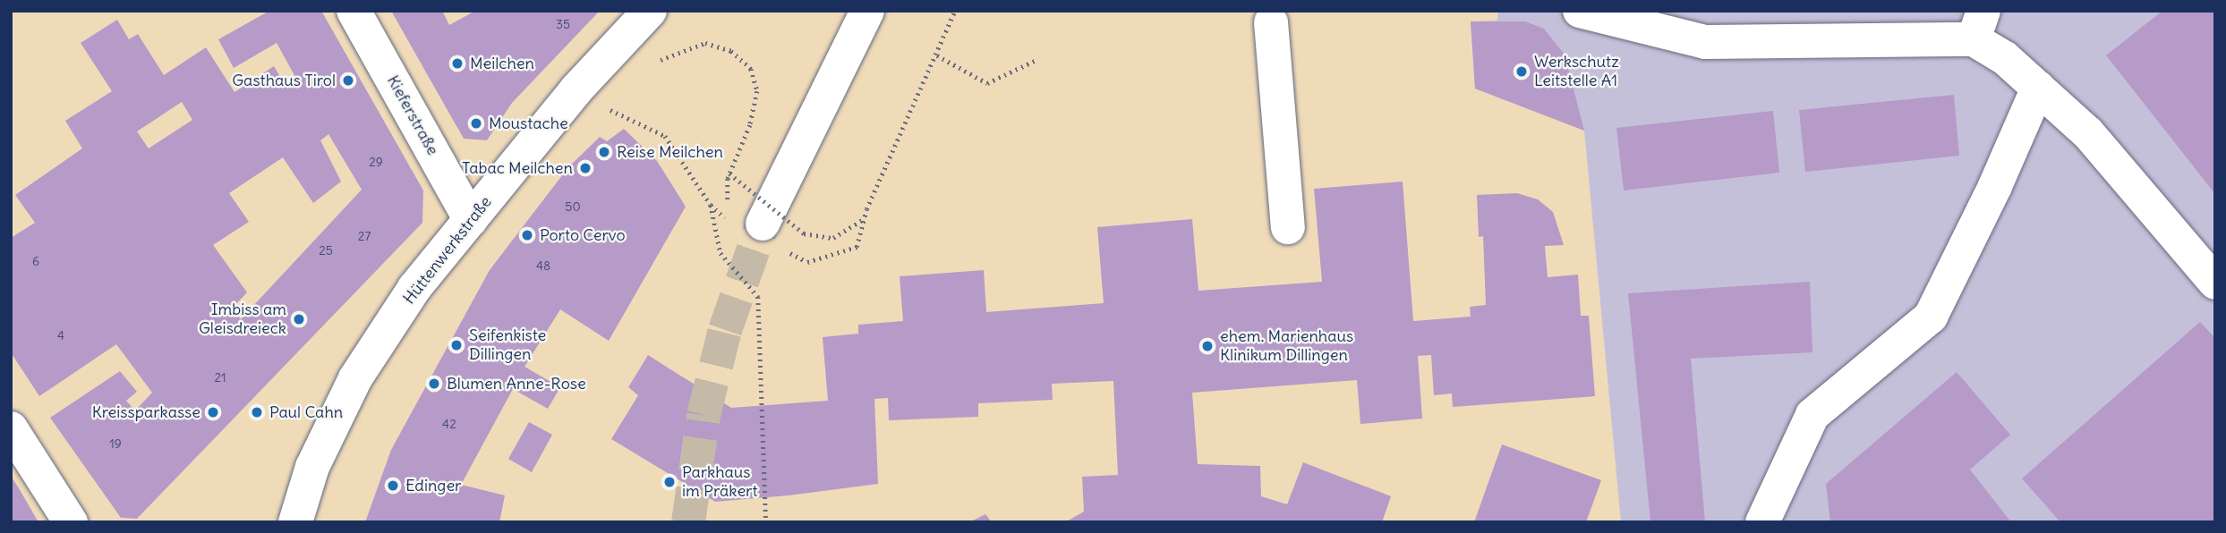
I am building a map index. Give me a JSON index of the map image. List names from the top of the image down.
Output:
{
  "streets": {
    "street": ["Kieferstraße", "Hüttenwerkstraße"]
  },
  "crossings": [
    ["Kieferstraße", "Hüttenwerkstraße"]
  ],
  "places": [
    "Meilchen",
    "Werkschutz Leitstelle A1",
    "Gasthaus Tirol",
    "Moustache",
    "Reise Meilchen",
    "Tabac Meilchen",
    "Porto Cervo",
    "Imbiss am Gleisdreieck",
    "Seifenkiste Dillingen",
    "ehem. Marienhaus Klinikum Dillingen",
    "Blumen Anne-Rose",
    "Kreissparkasse",
    "Paul Cahn",
    "Parkhaus im Präkert",
    "Edinger"
  ],
  "house_numbers": [
    "35",
    "29",
    "50",
    "27",
    "25",
    "6",
    "48",
    "4",
    "21",
    "42",
    "19"
  ]
}
